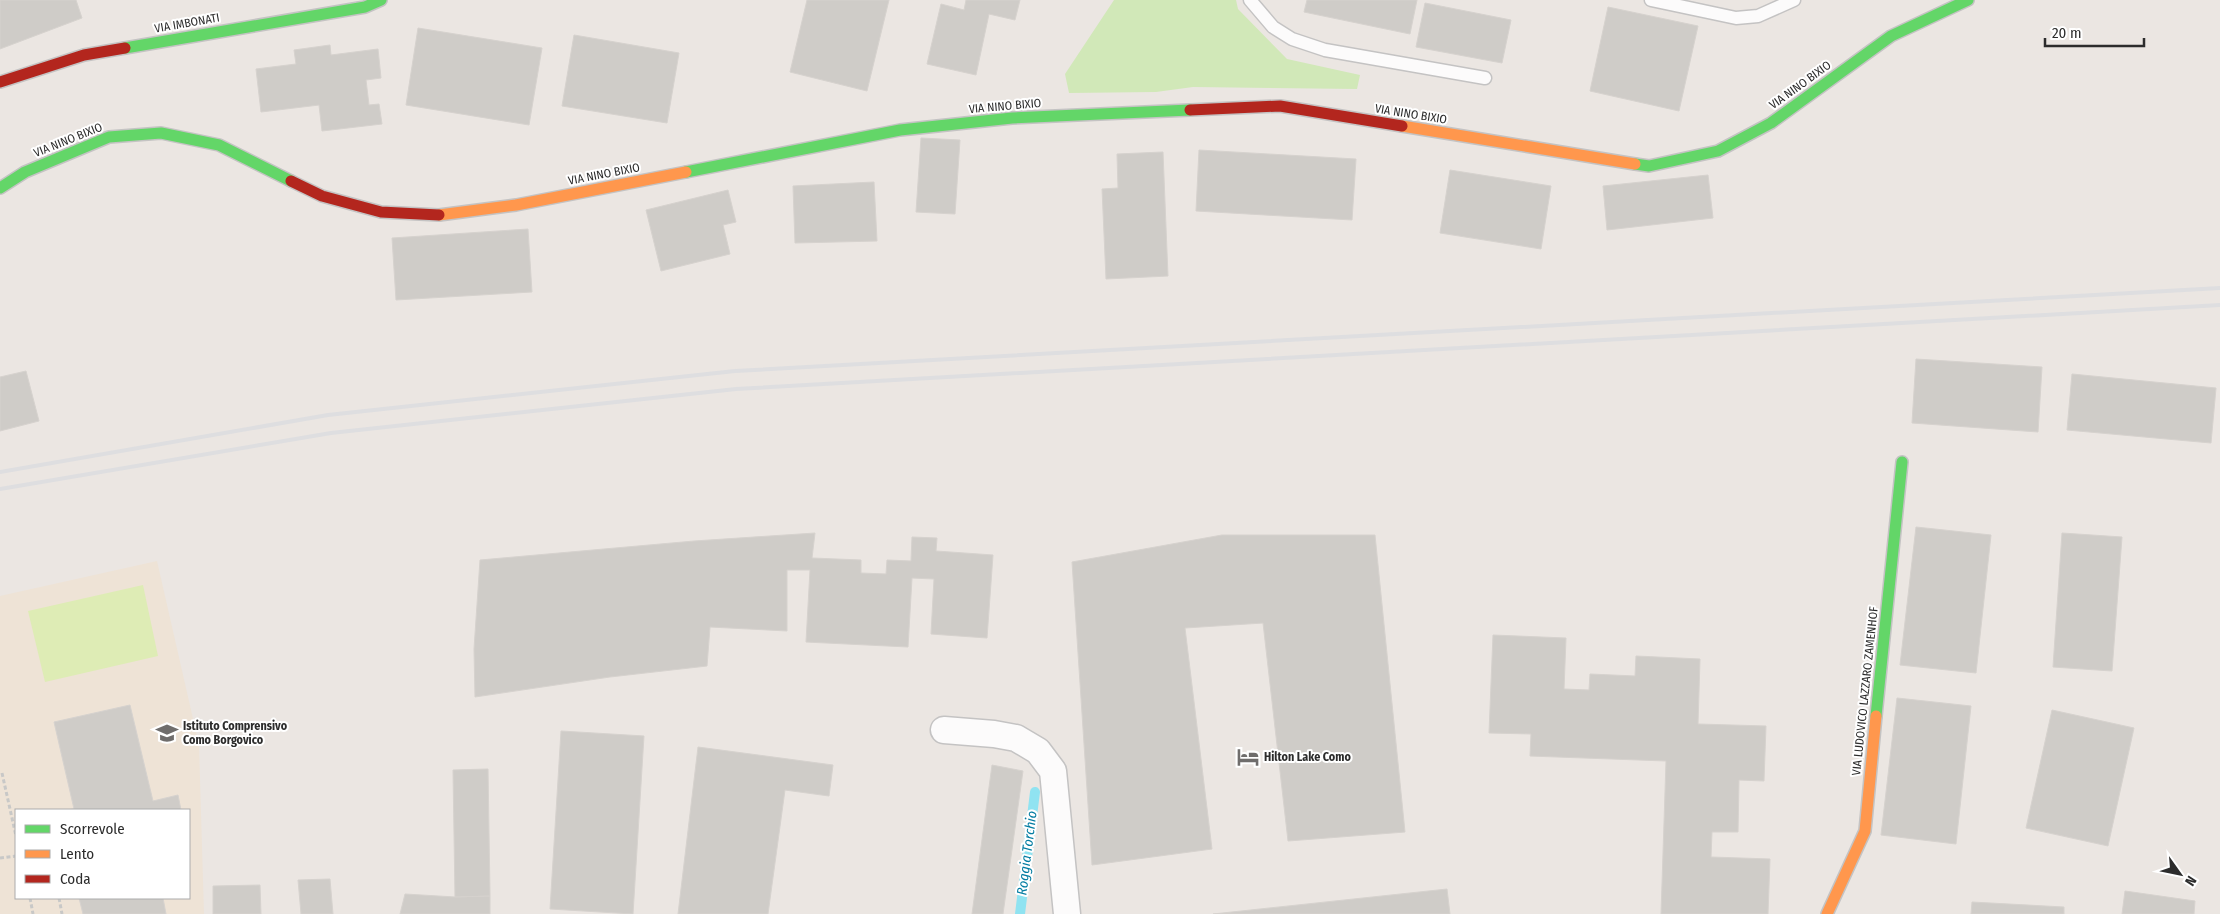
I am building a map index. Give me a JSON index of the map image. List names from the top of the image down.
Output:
{
  "streets": {
    "main road": ["VIA IMBONATI", "VIA NINO BIXIO", "VIA LUDOVICO LAZZARO ZAMENHOF"]
  },
  "water": ["Roggia Torchio"],
  "places": {
    "school or university": ["Istituto Comprensivo Como Borgovico"],
    "hotel": ["Hilton Lake Como"]
  },
  "legend": ["Scorrevole", "Lento", "Coda"],
  "scale_bar": "20 m",
  "north": "bottom right"
}
